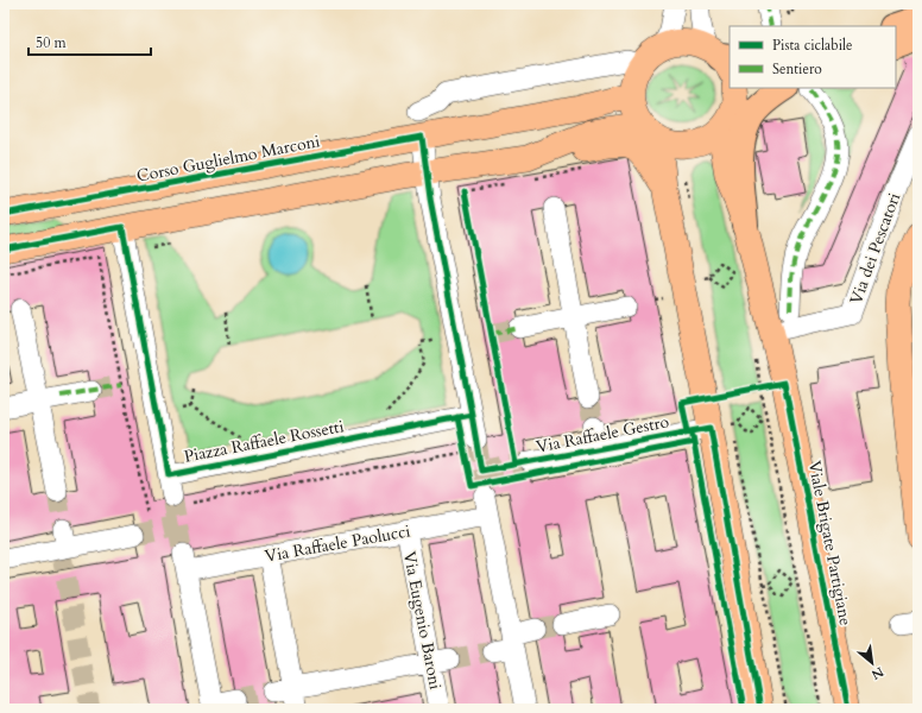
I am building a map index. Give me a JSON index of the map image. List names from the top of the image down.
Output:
{
  "streets": {
    "main road": ["Corso Guglielmo Marconi", "Viale Brigate Partigiane"],
    "street": [
      "Via dei Pescatori",
      "Via Raffaele Gestro",
      "Piazza Raffaele Rossetti",
      "Via Raffaele Paolucci",
      "Via Eugenio Baroni"
    ]
  },
  "crossings": [
    ["Via dei Pescatori", "Viale Brigate Partigiane"],
    ["Via Raffaele Paolucci", "Via Eugenio Baroni"]
  ],
  "legend": ["Pista ciclabile", "Sentiero"],
  "scale_bar": "50 m",
  "north": "bottom right"
}
